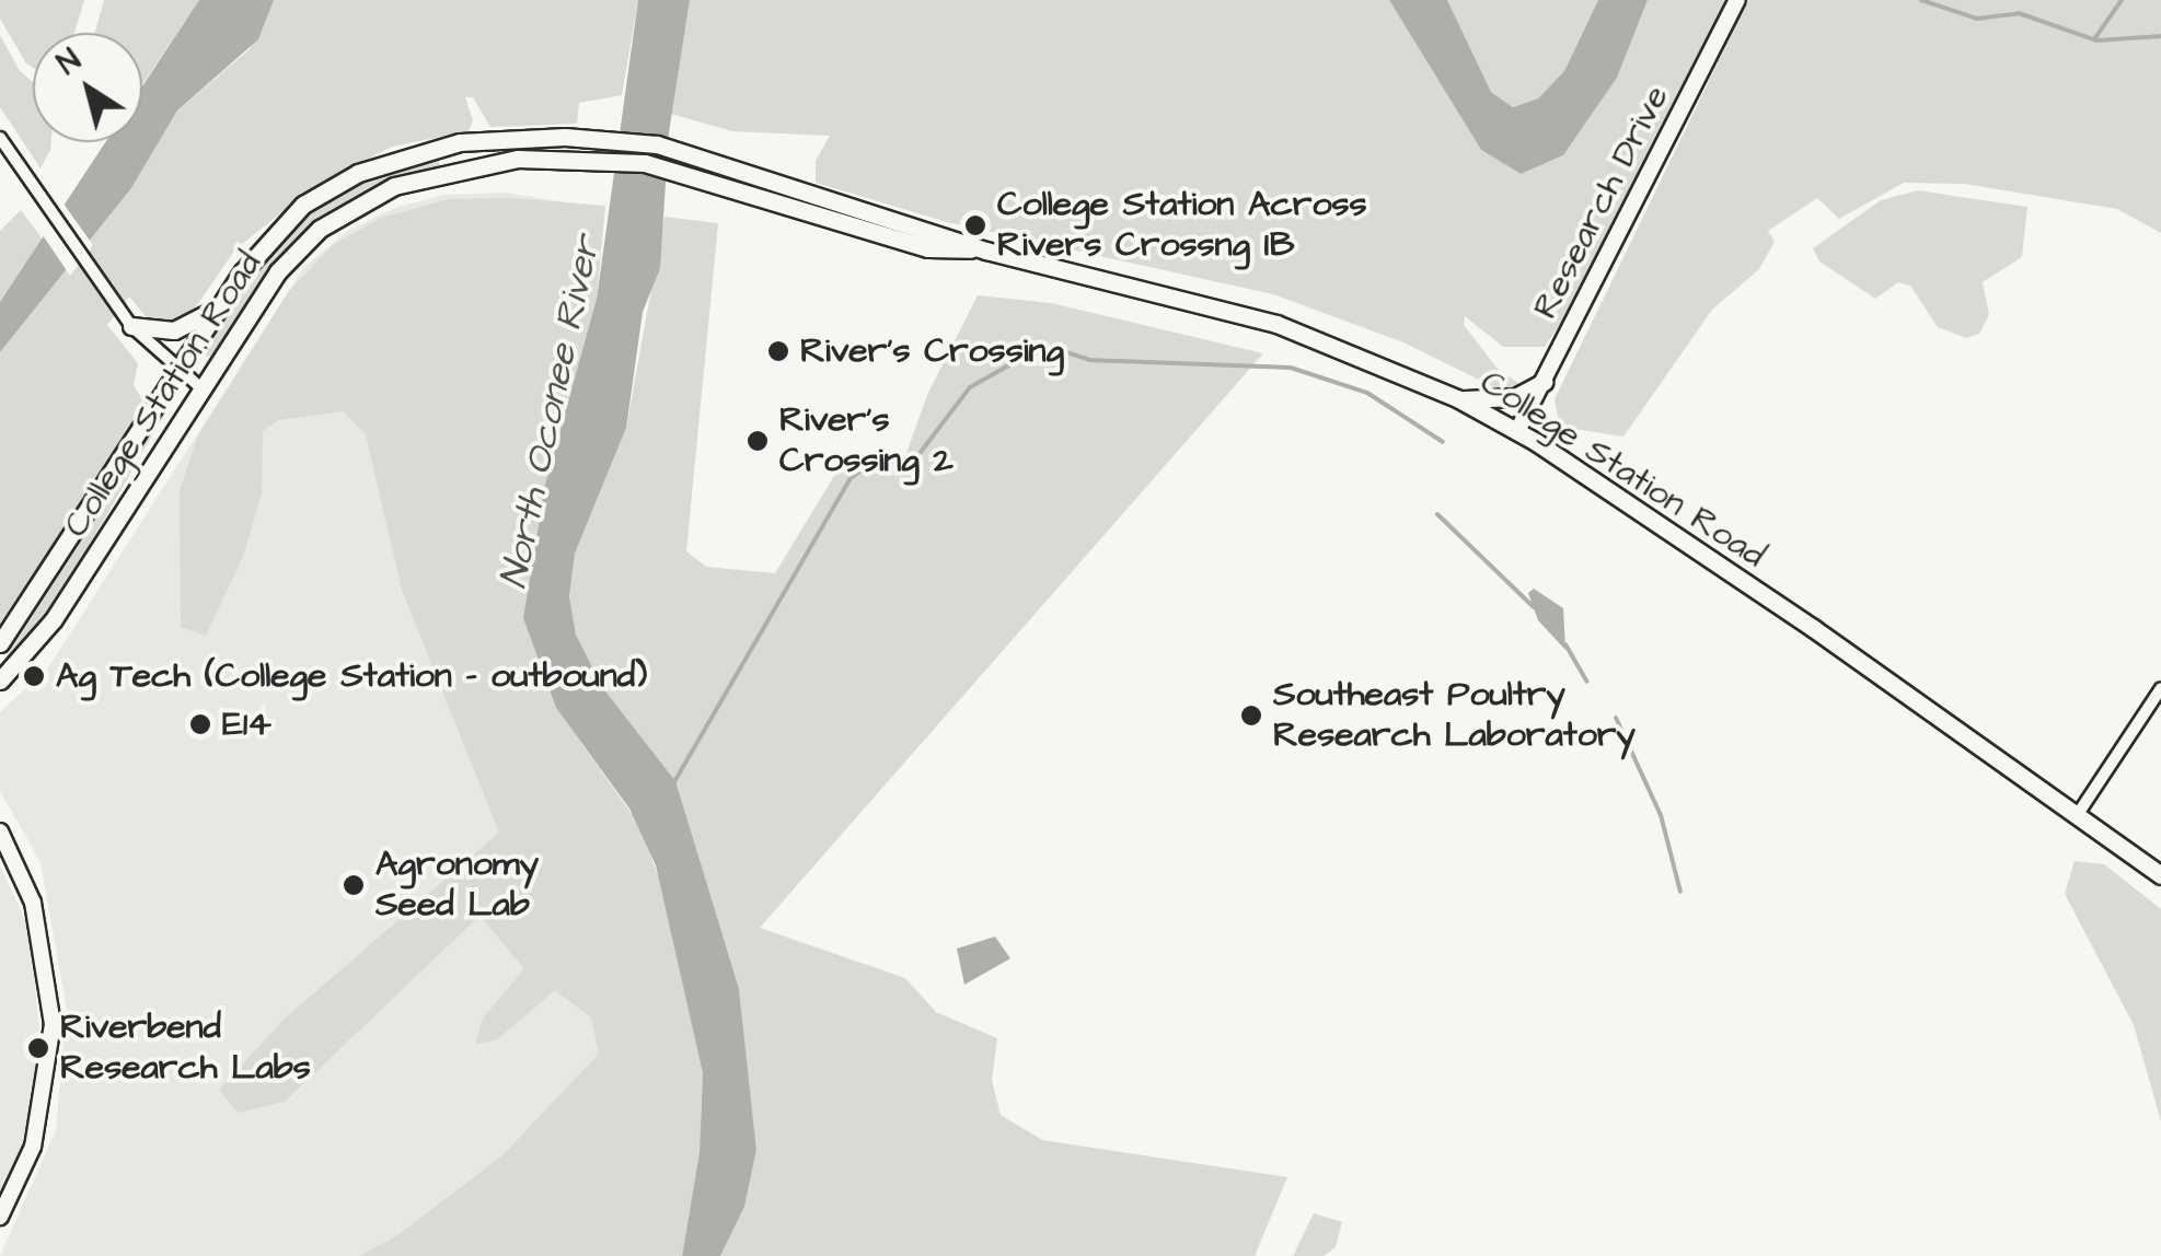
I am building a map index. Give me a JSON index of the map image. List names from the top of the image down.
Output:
{
  "streets": {
    "main road": ["College Station Road"],
    "street": ["Research Drive"]
  },
  "crossings": [
    ["Research Drive", "College Station Road"]
  ],
  "water": ["North Oconee River"],
  "places": [
    "College Station Across Rivers Crossng IB",
    "River's Crossing",
    "River's Crossing 2",
    "Ag Tech (College Station - outbound)",
    "Southeast Poultry Research Laboratory",
    "E14",
    "Agronomy Seed Lab",
    "Riverbend Research Labs"
  ],
  "north": "top left"
}
